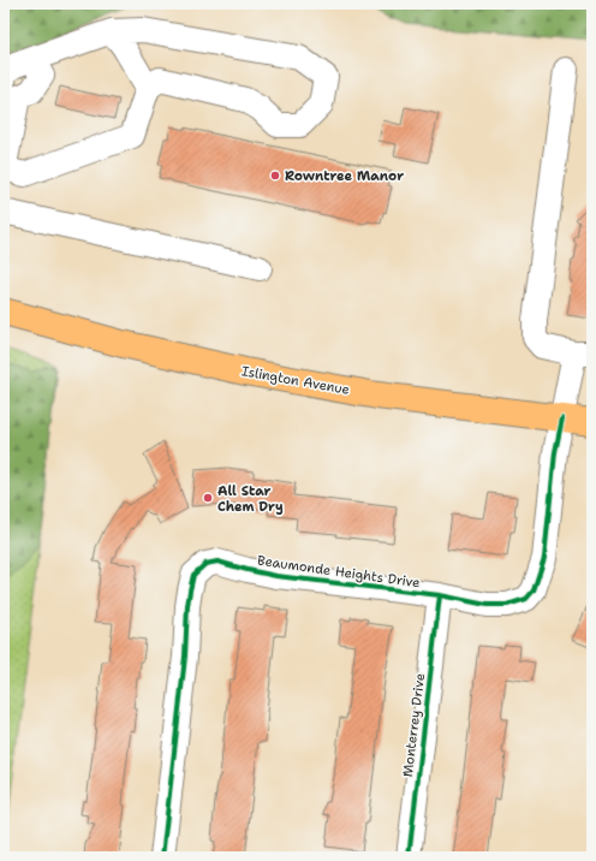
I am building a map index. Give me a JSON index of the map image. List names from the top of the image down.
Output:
{
  "streets": {
    "main road": ["Islington Avenue"],
    "street": ["Beaumonde Heights Drive", "Monterrey Drive"]
  },
  "crossings": [
    ["Islington Avenue", "Beaumonde Heights Drive"],
    ["Beaumonde Heights Drive", "Monterrey Drive"]
  ],
  "places": ["Rowntree Manor", "All Star Chem Dry"]
}
